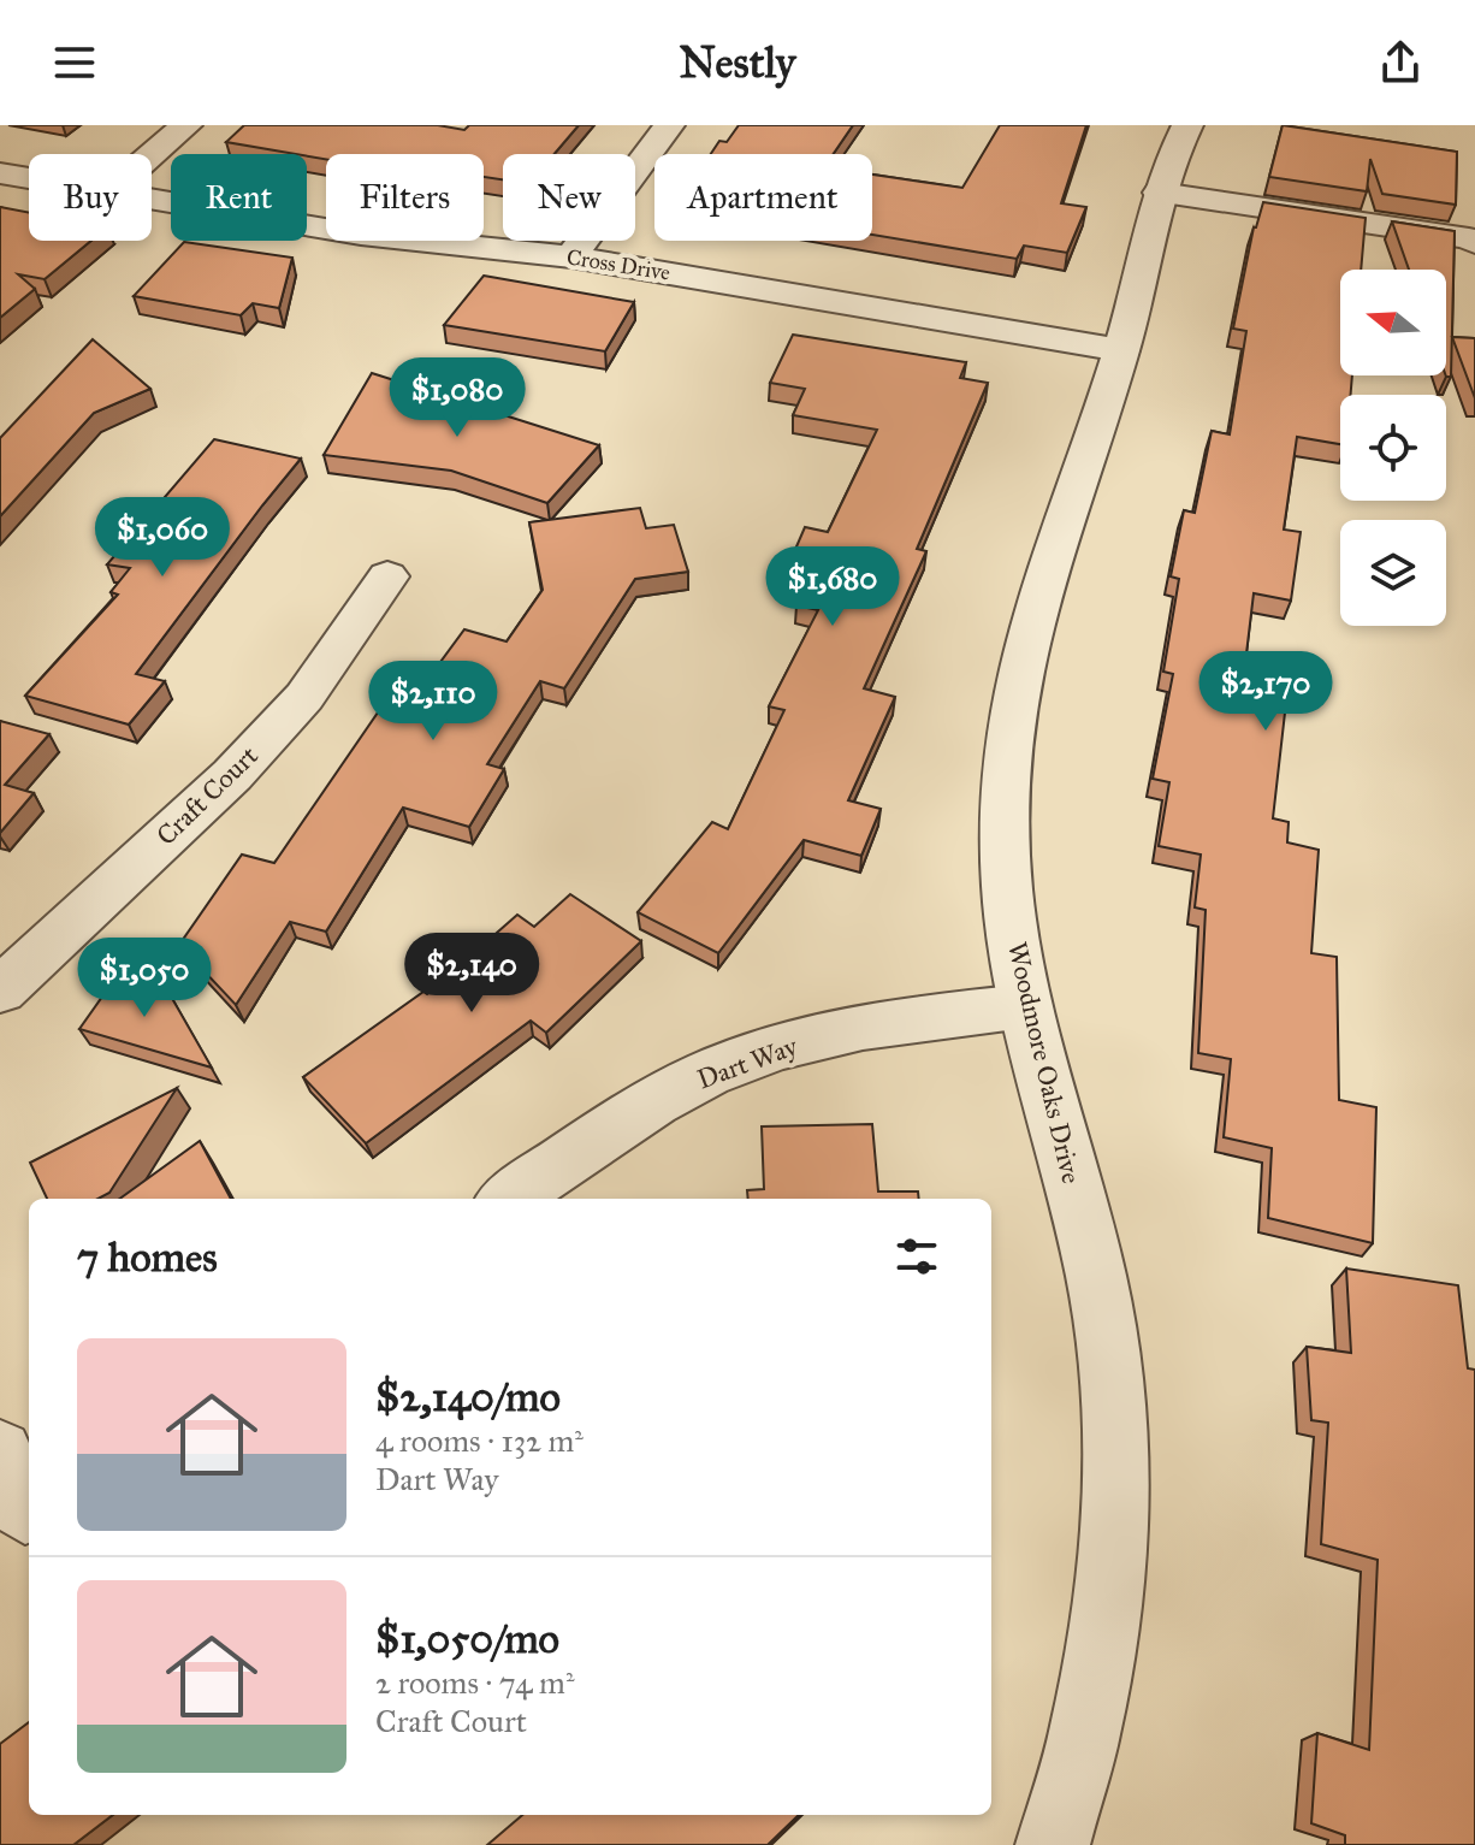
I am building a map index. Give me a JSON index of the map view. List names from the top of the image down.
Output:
{
  "streets": {
    "street": [
      "Cross Drive",
      "Craft Court",
      "Dart Way",
      "Woodmore Oaks Drive"
    ]
  },
  "crossings": [
    ["Cross Drive", "Woodmore Oaks Drive"],
    ["Dart Way", "Woodmore Oaks Drive"]
  ],
  "north": "left",
  "page": {
    "header": "Nestly",
    "chip": [
      "Buy",
      "Rent",
      "Filters",
      "New",
      "Apartment"
    ],
    "price": [
      "$1,080",
      "$1,060",
      "$1,680",
      "$2,170",
      "$2,110",
      "$2,140",
      "$1,050"
    ],
    "heading": "7 homes",
    "list": [
      {
        "name": "$2,140/mo",
        "note": "4 rooms · 132 m² · Dart Way"
      },
      {
        "name": "$1,050/mo",
        "note": "2 rooms · 74 m² · Craft Court"
      }
    ]
  }
}
